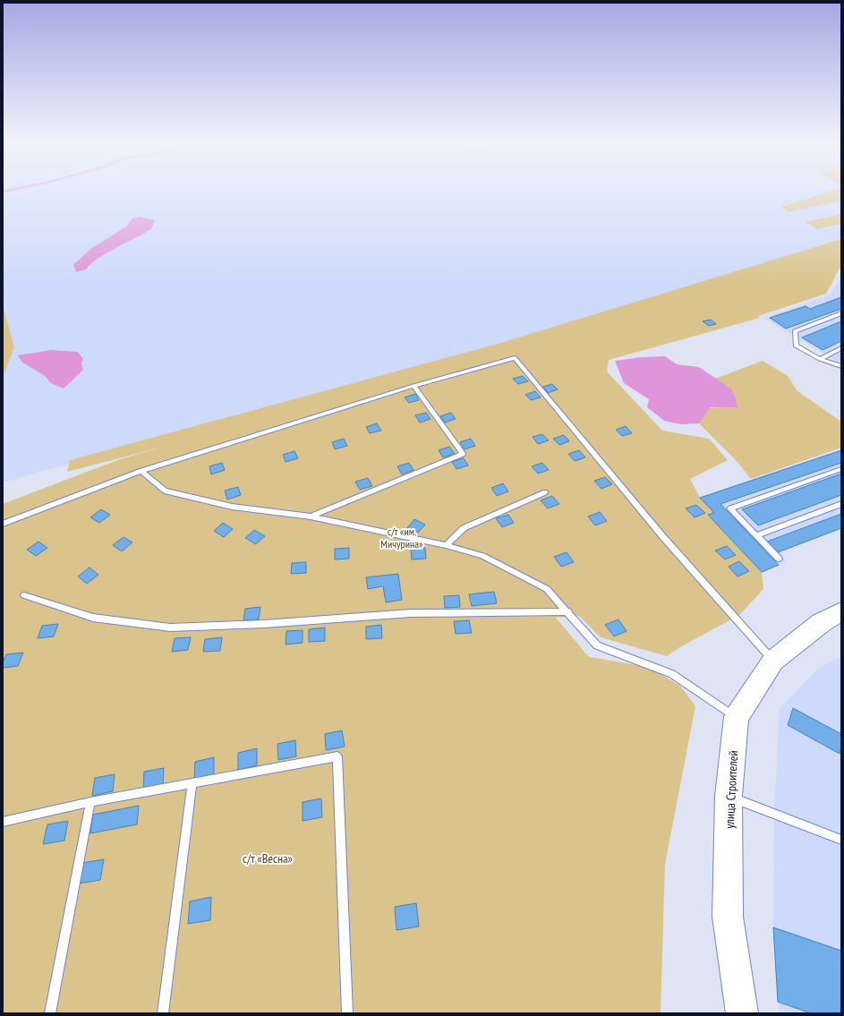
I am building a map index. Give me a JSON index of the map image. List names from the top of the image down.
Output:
{
  "streets": {
    "main road": ["улица Строителей"]
  },
  "parks": ["с/т «им. Мичурина»", "с/т «Весна»"]
}
